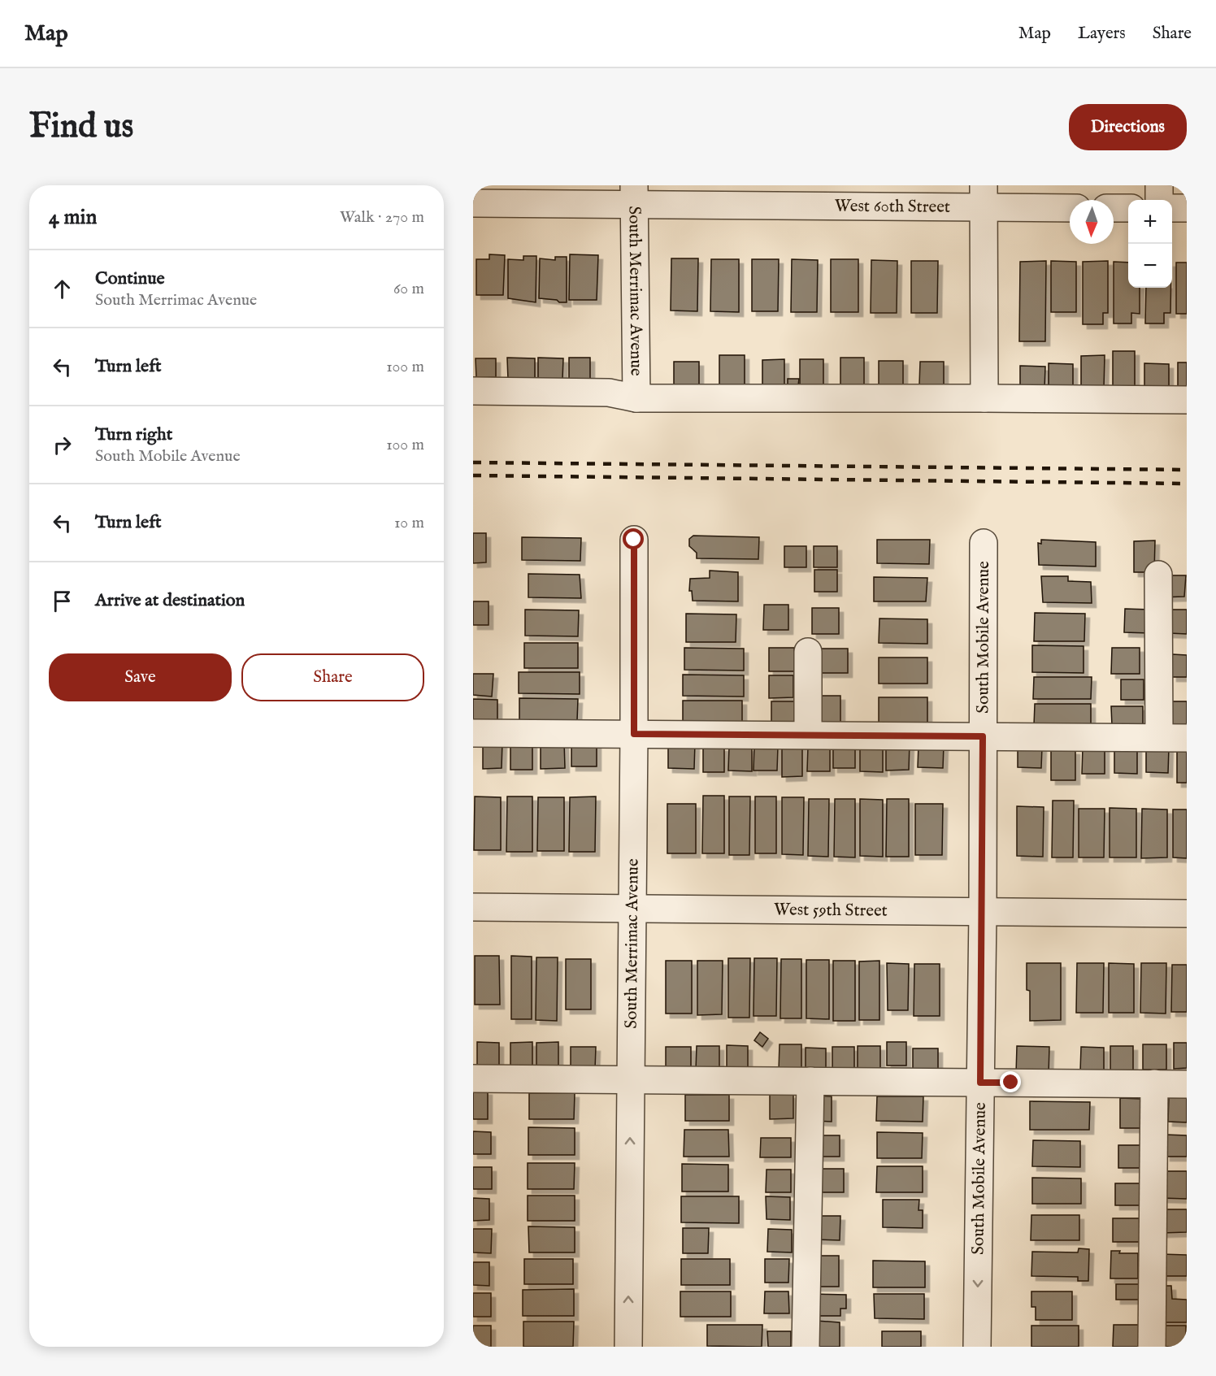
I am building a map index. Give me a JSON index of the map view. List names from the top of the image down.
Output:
{
  "streets": {
    "street": [
      "West 60th Street",
      "South Merrimac Avenue",
      "South Mobile Avenue",
      "West 59th Street"
    ]
  },
  "crossings": [
    ["West 60th Street", "South Merrimac Avenue"],
    ["South Merrimac Avenue", "West 59th Street"],
    ["South Mobile Avenue", "West 59th Street"]
  ],
  "north": "bottom",
  "page": {
    "header": "Map",
    "nav": ["Map", "Layers", "Share"],
    "buttons": [
      "Directions",
      ["Save", "Share"]
    ],
    "title": "Find us",
    "heading": ["4 min", "Walk · 270 m"],
    "map_buttons": ["+", "−"],
    "list": [
      ["Continue", "South Merrimac Avenue", "60 m"],
      ["Turn left", "100 m"],
      ["Turn right", "South Mobile Avenue", "100 m"],
      ["Turn left", "10 m"],
      "Arrive at destination"
    ]
  }
}
